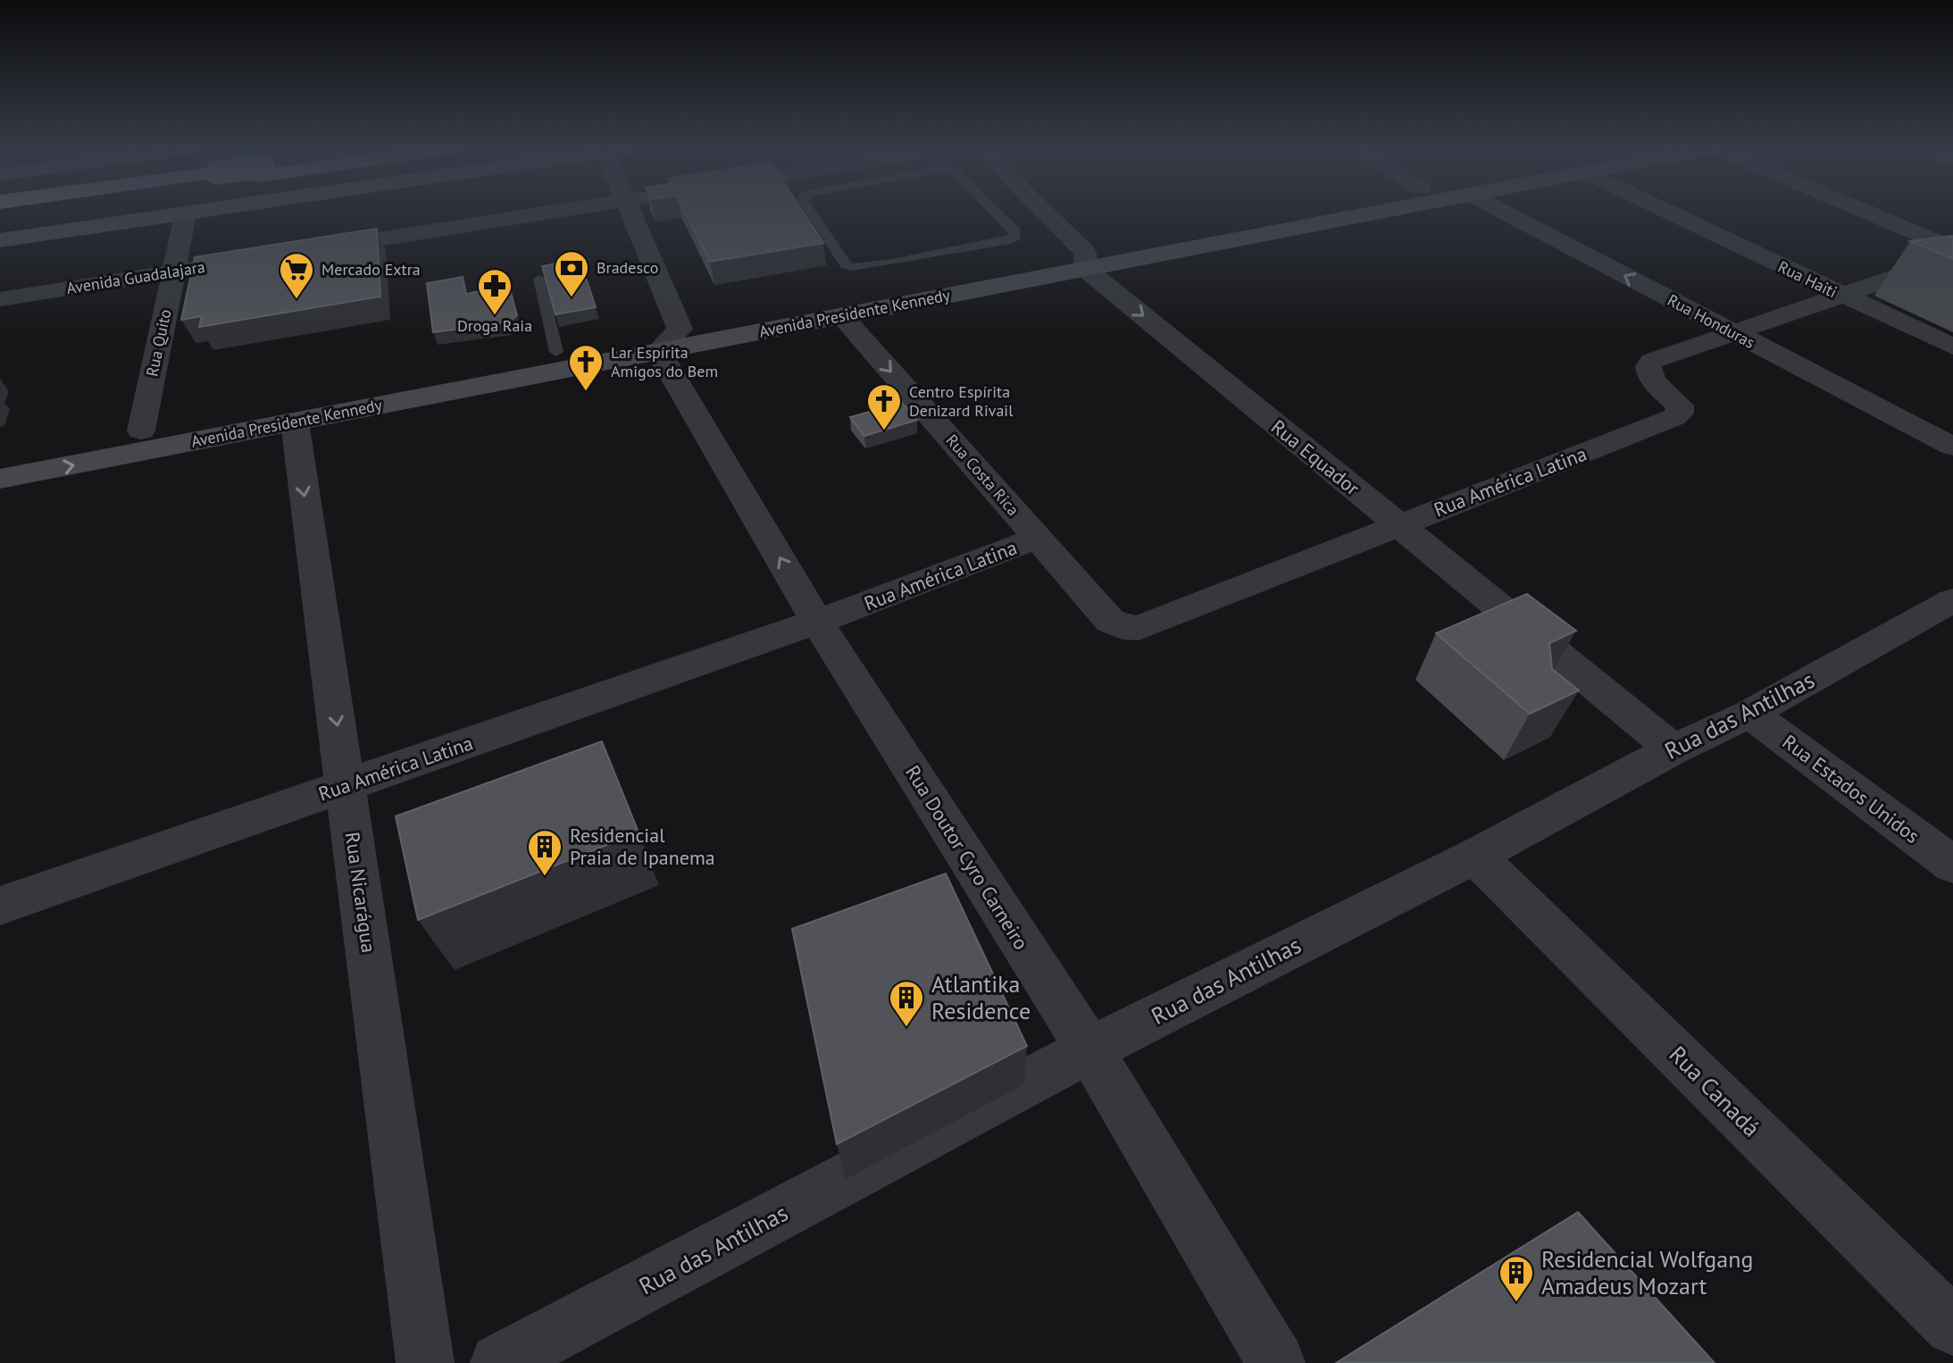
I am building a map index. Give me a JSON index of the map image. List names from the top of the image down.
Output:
{
  "streets": {
    "main road": ["Avenida Presidente Kennedy"],
    "street": [
      "Avenida Guadalajara",
      "Rua Haiti",
      "Rua Honduras",
      "Rua Quito",
      "Rua Equador",
      "Rua Costa Rica",
      "Rua América Latina",
      "Rua das Antilhas",
      "Rua Estados Unidos",
      "Rua Doutor Cyro Carneiro",
      "Rua Nicarágua",
      "Rua Canadá"
    ]
  },
  "crossings": [
    ["Avenida Guadalajara", "Rua Quito"],
    ["Rua Haiti", "Rua América Latina"],
    ["Avenida Presidente Kennedy", "Rua Quito"],
    ["Avenida Presidente Kennedy", "Rua Equador"],
    ["Avenida Presidente Kennedy", "Rua Costa Rica"],
    ["Avenida Presidente Kennedy", "Rua Doutor Cyro Carneiro"],
    ["Avenida Presidente Kennedy", "Rua Nicarágua"],
    ["Rua Honduras", "Rua América Latina"],
    ["Rua Equador", "Rua América Latina"],
    ["Rua Equador", "Rua das Antilhas"],
    ["Rua Costa Rica", "Rua América Latina"],
    ["Rua América Latina", "Rua Doutor Cyro Carneiro"],
    ["Rua América Latina", "Rua Nicarágua"],
    ["Rua das Antilhas", "Rua Estados Unidos"],
    ["Rua das Antilhas", "Rua Doutor Cyro Carneiro"],
    ["Rua das Antilhas", "Rua Canadá"]
  ],
  "one_way": [
    "Rua Honduras",
    "Rua Equador",
    "Rua Costa Rica",
    "Rua Nicarágua"
  ],
  "places": {
    "bank": ["Bradesco"],
    "supermarket": ["Mercado Extra"],
    "pharmacy": ["Droga Raia"],
    "church": ["Lar Espírita Amigos do Bem", "Centro Espírita Denizard Rivail"],
    "building": ["Residencial Praia de Ipanema", "Atlantika Residence", "Residencial Wolfgang Amadeus Mozart"]
  }
}
